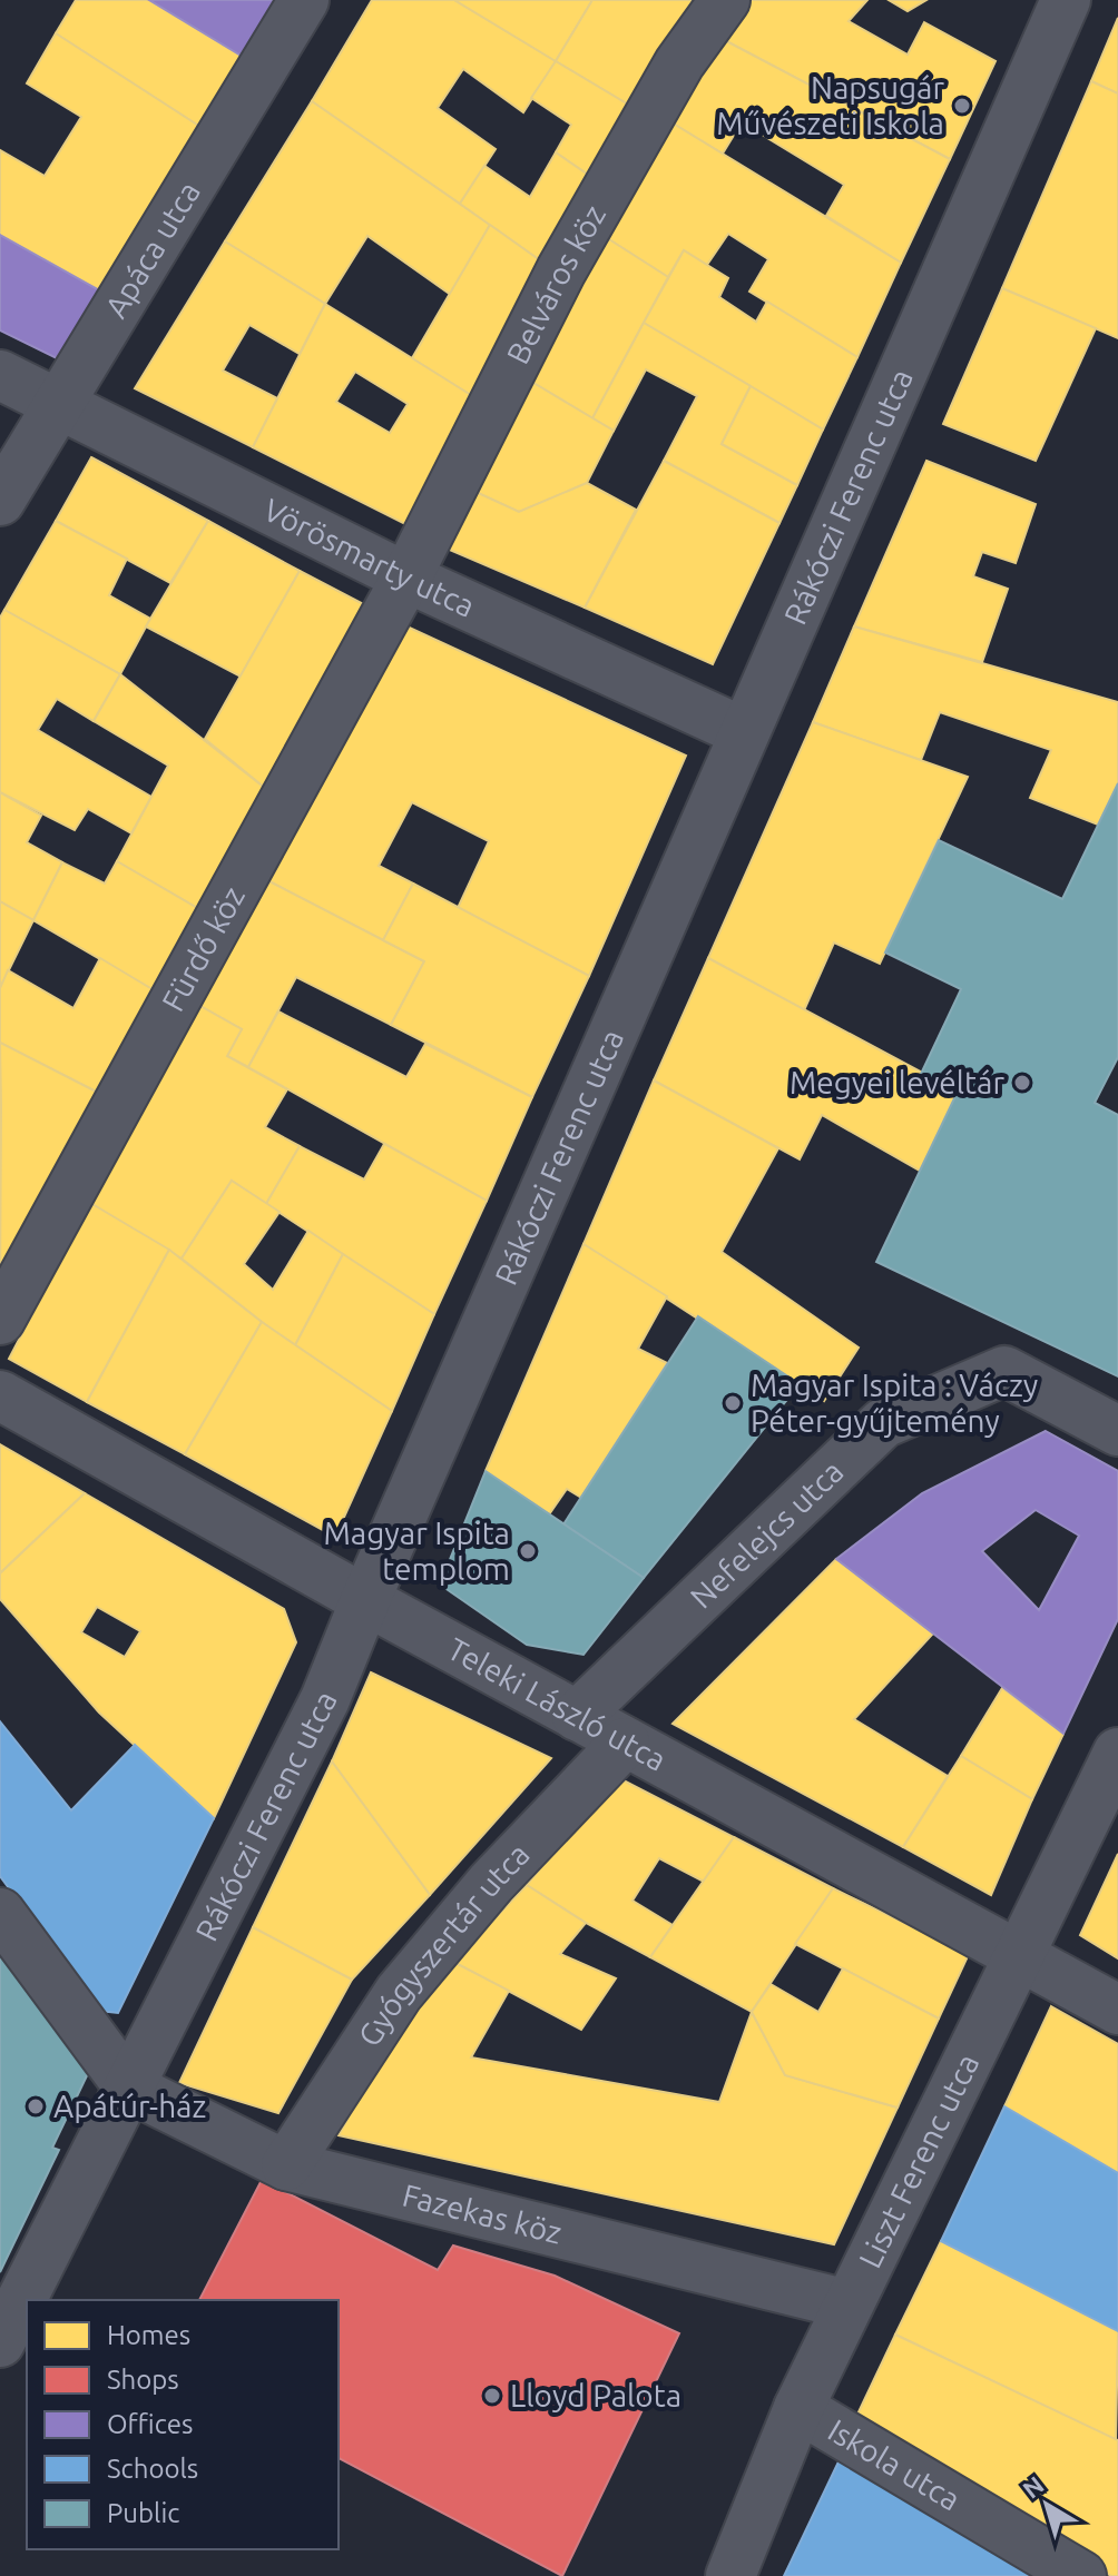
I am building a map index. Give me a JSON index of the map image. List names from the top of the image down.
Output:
{
  "streets": {
    "street": [
      "Apáca utca",
      "Belváros köz",
      "Rákóczi Ferenc utca",
      "Vörösmarty utca",
      "Fürdő köz",
      "Nefelejcs utca",
      "Teleki László utca",
      "Gyógyszertár utca",
      "Liszt Ferenc utca",
      "Fazekas köz",
      "Iskola utca"
    ]
  },
  "crossings": [
    ["Apáca utca", "Vörösmarty utca"],
    ["Belváros köz", "Vörösmarty utca"],
    ["Belváros köz", "Fürdő köz"],
    ["Rákóczi Ferenc utca", "Vörösmarty utca"],
    ["Rákóczi Ferenc utca", "Teleki László utca"],
    ["Rákóczi Ferenc utca", "Fazekas köz"],
    ["Vörösmarty utca", "Fürdő köz"],
    ["Nefelejcs utca", "Teleki László utca"],
    ["Teleki László utca", "Gyógyszertár utca"],
    ["Teleki László utca", "Liszt Ferenc utca"],
    ["Gyógyszertár utca", "Fazekas köz"],
    ["Liszt Ferenc utca", "Fazekas köz"],
    ["Liszt Ferenc utca", "Iskola utca"]
  ],
  "places": [
    "Napsugár Művészeti Iskola",
    "Megyei levéltár",
    "Magyar Ispita : Váczy Péter-gyűjtemény",
    "Magyar Ispita templom",
    "Apátúr-ház",
    "Lloyd Palota"
  ],
  "legend": [
    "Homes",
    "Shops",
    "Offices",
    "Schools",
    "Public"
  ],
  "north": "top left"
}
